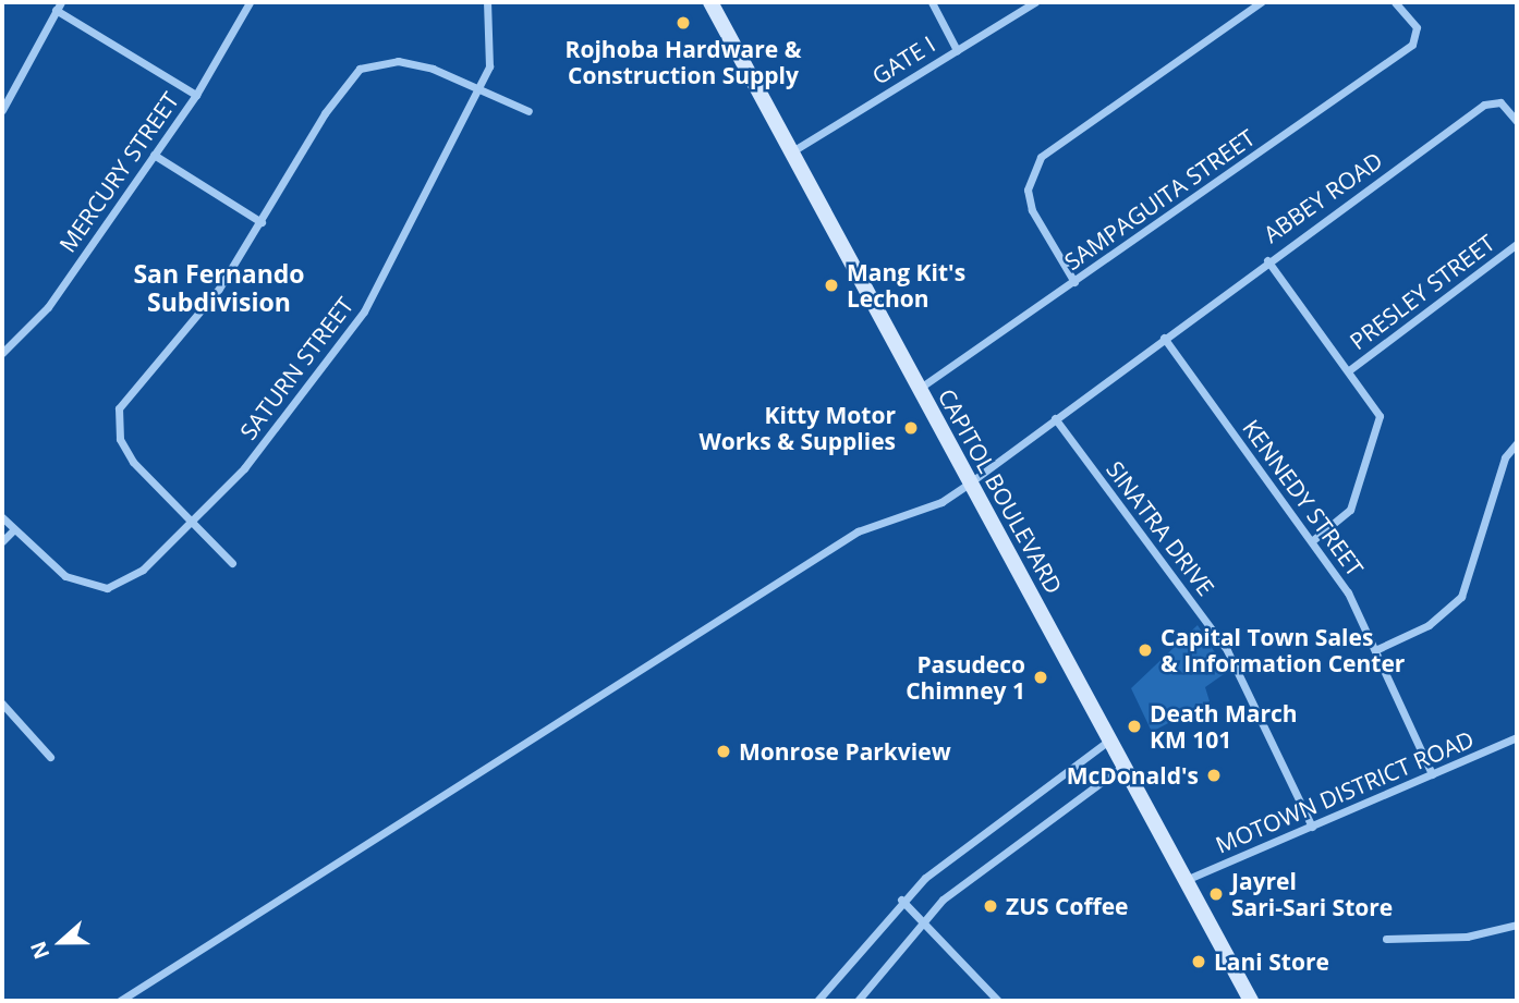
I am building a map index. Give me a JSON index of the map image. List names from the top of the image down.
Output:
{
  "streets": {
    "main road": ["CAPITOL BOULEVARD"],
    "street": [
      "GATE I",
      "MERCURY STREET",
      "ABBEY ROAD",
      "SAMPAGUITA STREET",
      "PRESLEY STREET",
      "SATURN STREET",
      "KENNEDY STREET",
      "SINATRA DRIVE",
      "MOTOWN DISTRICT ROAD"
    ]
  },
  "crossings": [
    ["GATE I", "CAPITOL BOULEVARD"],
    ["ABBEY ROAD", "CAPITOL BOULEVARD"],
    ["ABBEY ROAD", "KENNEDY STREET"],
    ["ABBEY ROAD", "SINATRA DRIVE"],
    ["SAMPAGUITA STREET", "CAPITOL BOULEVARD"],
    ["CAPITOL BOULEVARD", "MOTOWN DISTRICT ROAD"],
    ["KENNEDY STREET", "MOTOWN DISTRICT ROAD"],
    ["SINATRA DRIVE", "MOTOWN DISTRICT ROAD"]
  ],
  "districts": ["San Fernando Subdivision"],
  "places": [
    "Rojhoba Hardware & Construction Supply",
    "Mang Kit's Lechon",
    "Kitty Motor Works & Supplies",
    "Capital Town Sales & Information Center",
    "Pasudeco Chimney 1",
    "Death March KM 101",
    "Monrose Parkview",
    "McDonald's",
    "Jayrel Sari-Sari Store",
    "ZUS Coffee",
    "Lani Store"
  ],
  "north": "left"
}
